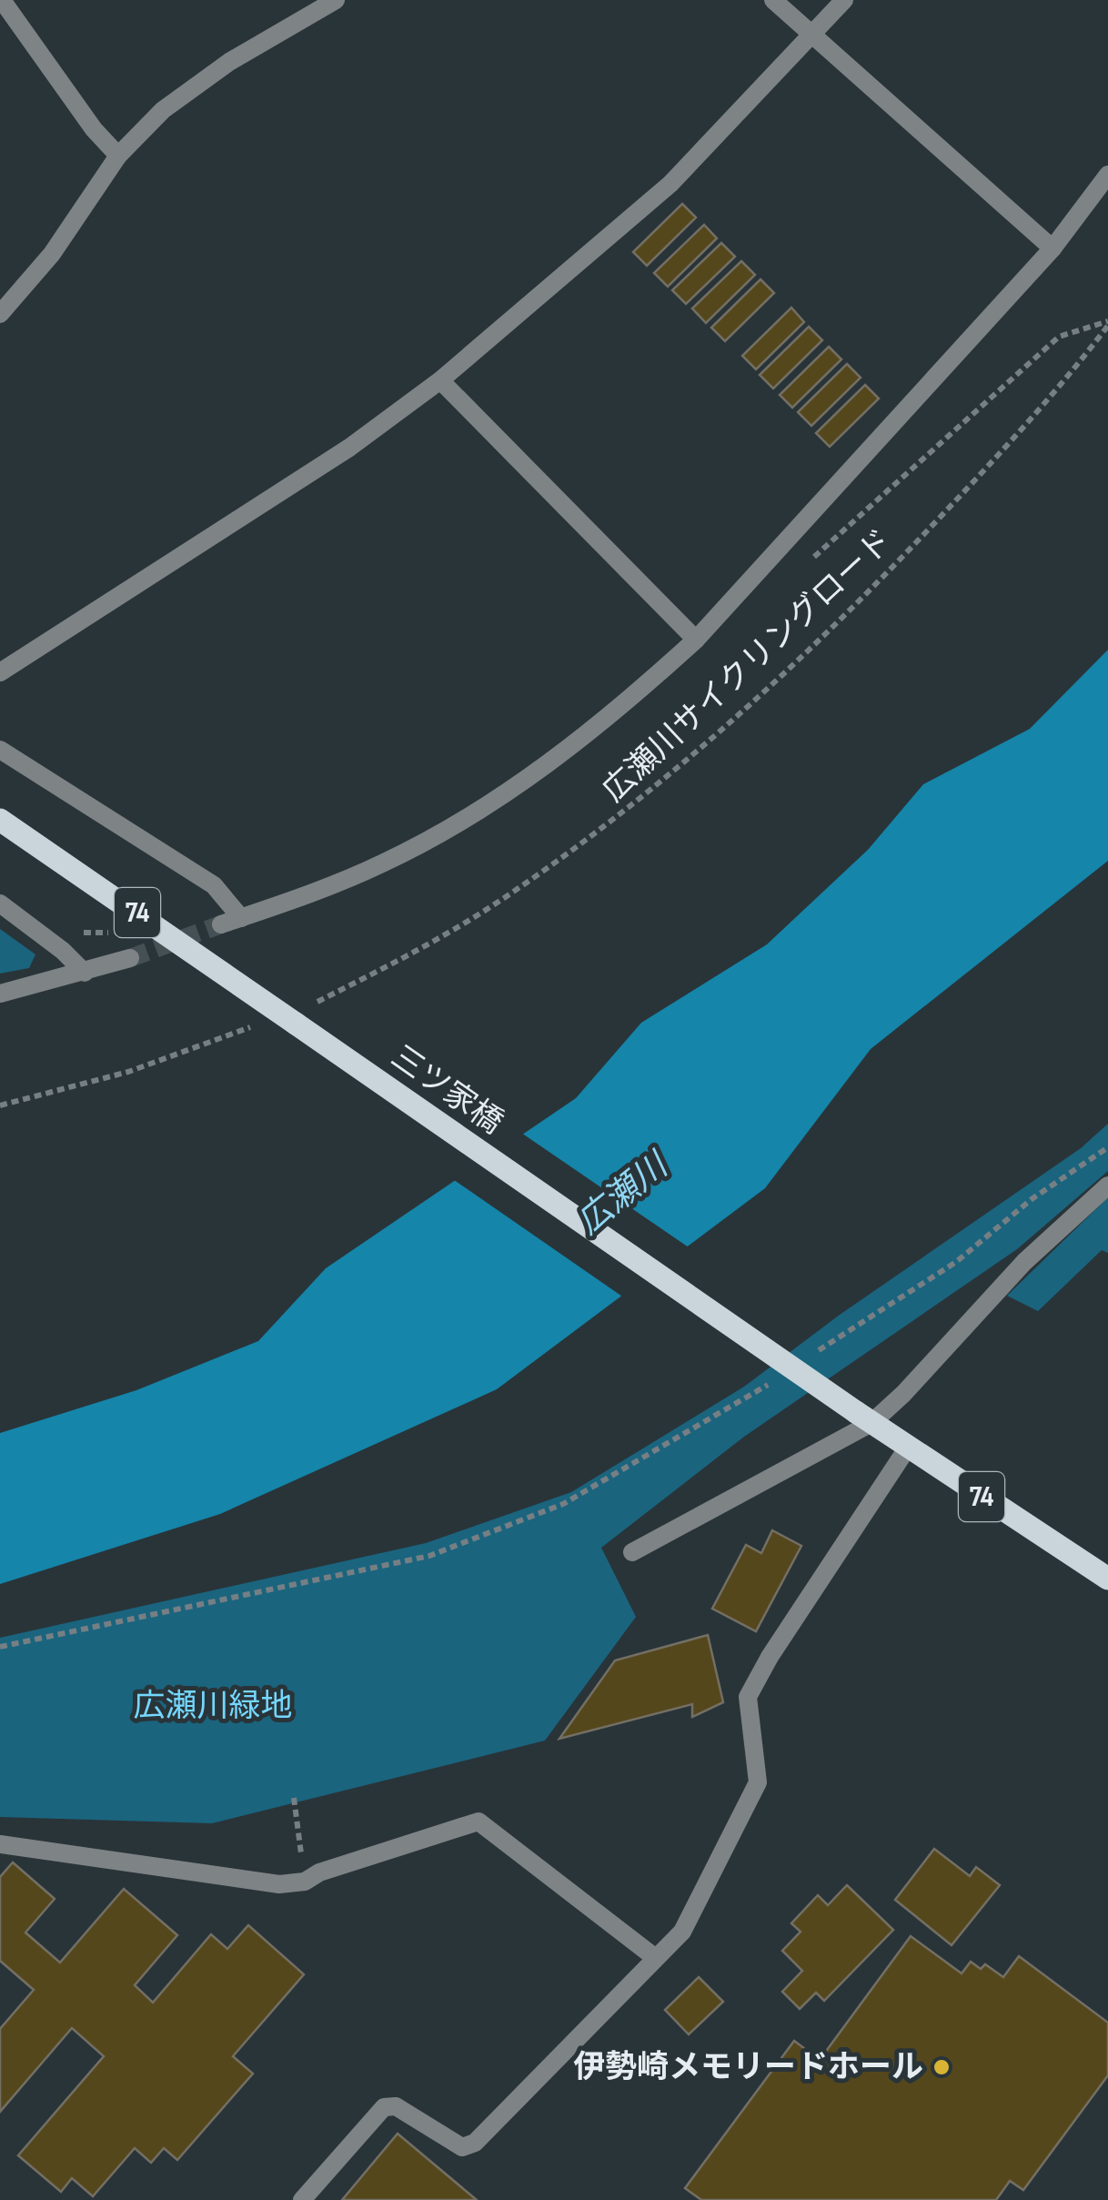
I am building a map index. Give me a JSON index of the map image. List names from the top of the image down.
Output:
{
  "streets": {
    "main road": ["74", "三ツ家橋"],
    "path": ["広瀬川サイクリングロード"]
  },
  "crossings": [
    ["74", "三ツ家橋"]
  ],
  "water": ["広瀬川"],
  "parks": ["広瀬川緑地"],
  "places": ["伊勢崎メモリードホール"]
}
